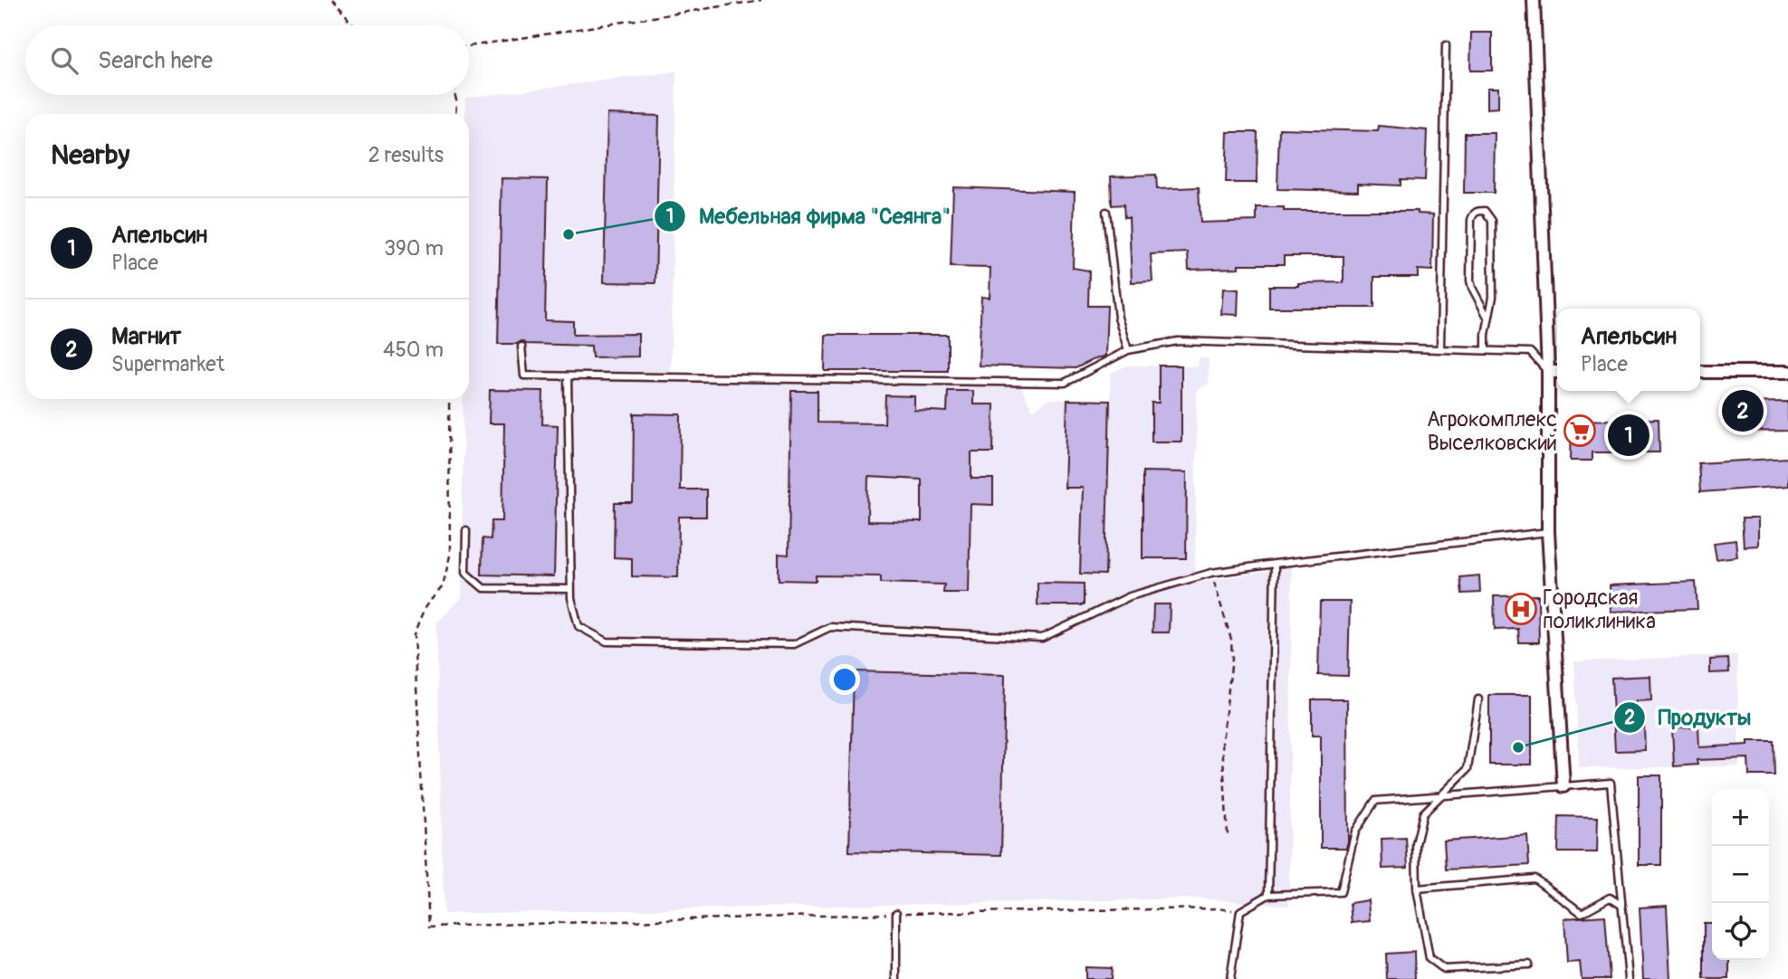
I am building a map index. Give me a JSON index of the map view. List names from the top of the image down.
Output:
{
  "places": {
    "other": ["Мебельная фирма \"Сеянга\"", "Продукты"],
    "supermarket": ["Агрокомплекс Выселковский"],
    "hospital": ["Городская поликлиника"]
  },
  "page": {
    "search": "Search here",
    "heading": ["Nearby", "2 results"],
    "list": [
      {
        "mark": "1",
        "name": "Апельсин",
        "note": "Place",
        "value": "390 m"
      },
      {
        "mark": "2",
        "name": "Магнит",
        "note": "Supermarket",
        "value": "450 m"
      }
    ],
    "popup": ["Апельсин", "Place"],
    "pins": ["2", "1"],
    "map_buttons": ["+", "−"]
  }
}
